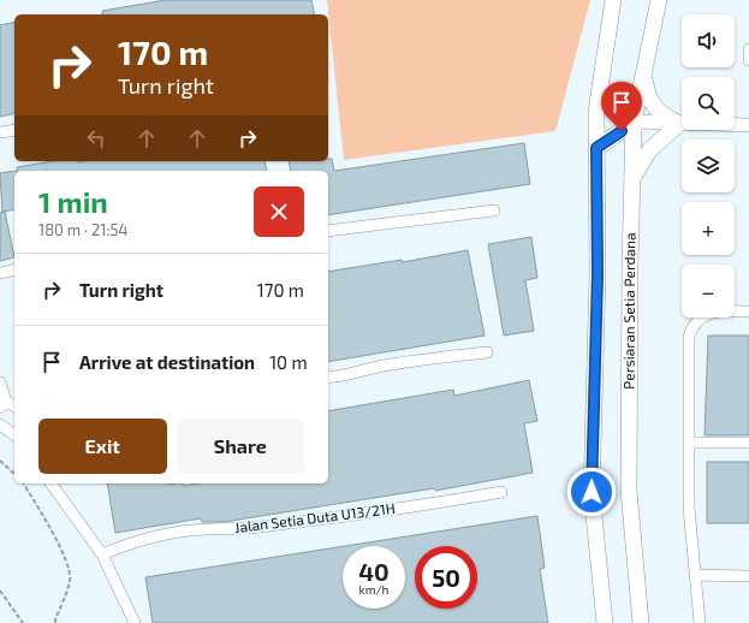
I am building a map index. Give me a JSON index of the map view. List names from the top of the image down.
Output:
{
  "streets": {
    "main road": ["Persiaran Setia Perdana"],
    "street": ["Jalan Setia Duta U13/21H"]
  },
  "page": {
    "map_buttons": ["+", "−"],
    "turn": ["170 m", "Turn right"],
    "heading": ["1 min", "180 m · 21:54"],
    "list": [
      {
        "name": "Turn right",
        "value": "170 m"
      },
      {
        "name": "Arrive at destination",
        "value": "10 m"
      }
    ],
    "buttons": ["Exit", "Share"],
    "speed": "40 km/h",
    "limit": "50"
  }
}
